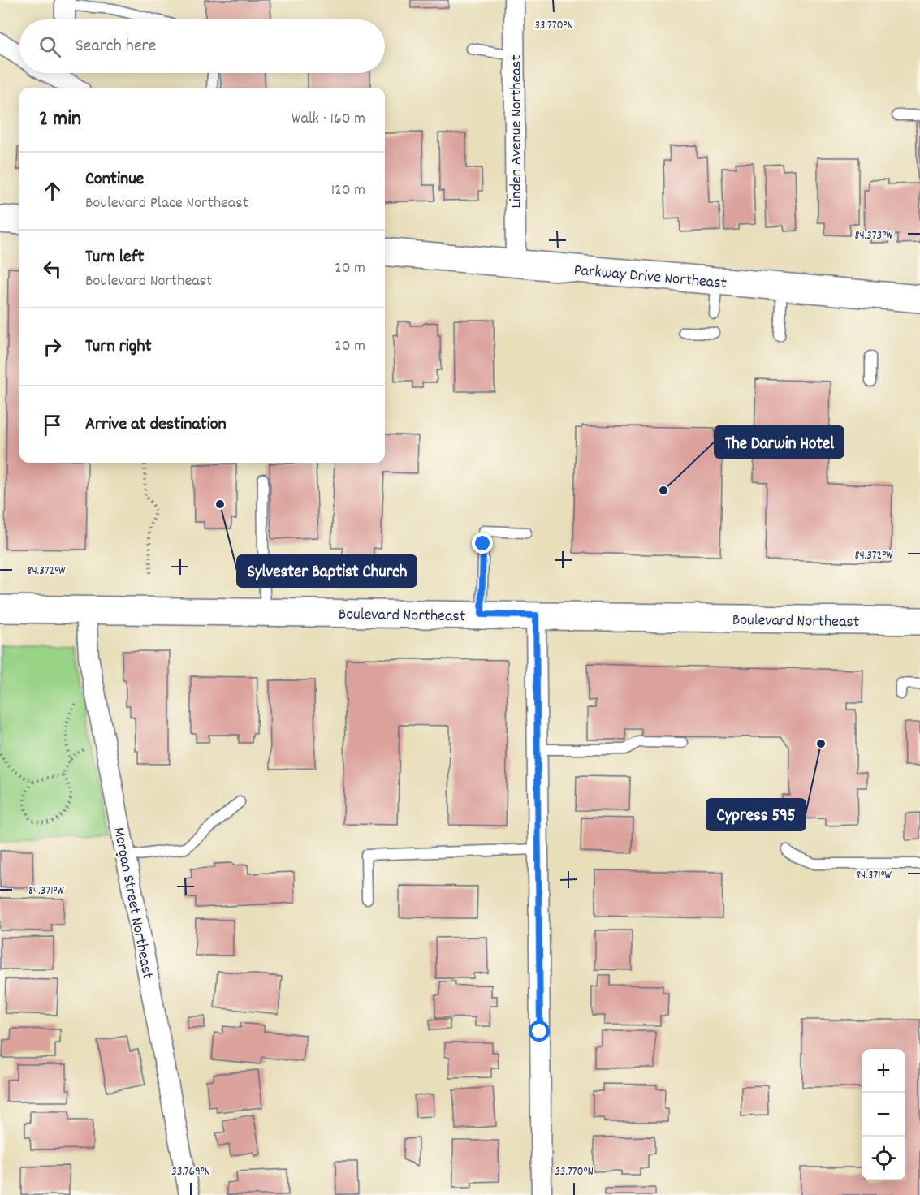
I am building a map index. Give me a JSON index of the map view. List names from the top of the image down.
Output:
{
  "streets": {
    "main road": ["Parkway Drive Northeast", "Boulevard Northeast"],
    "street": ["Linden Avenue Northeast", "Morgan Street Northeast"]
  },
  "crossings": [
    ["Linden Avenue Northeast", "Parkway Drive Northeast"],
    ["Boulevard Northeast", "Morgan Street Northeast"]
  ],
  "places": ["The Darwin Hotel", "Sylvester Baptist Church", "Cypress 595"],
  "page": {
    "search": "Search here",
    "heading": ["2 min", "Walk · 160 m"],
    "list": [
      ["Continue", "Boulevard Place Northeast", "120 m"],
      ["Turn left", "Boulevard Northeast", "20 m"],
      ["Turn right", "20 m"],
      "Arrive at destination"
    ],
    "map_buttons": ["+", "−"]
  },
  "coordinates": [
    "33.770°N",
    "84.373°W",
    "84.372°W",
    "84.371°W",
    "33.769°N"
  ]
}
